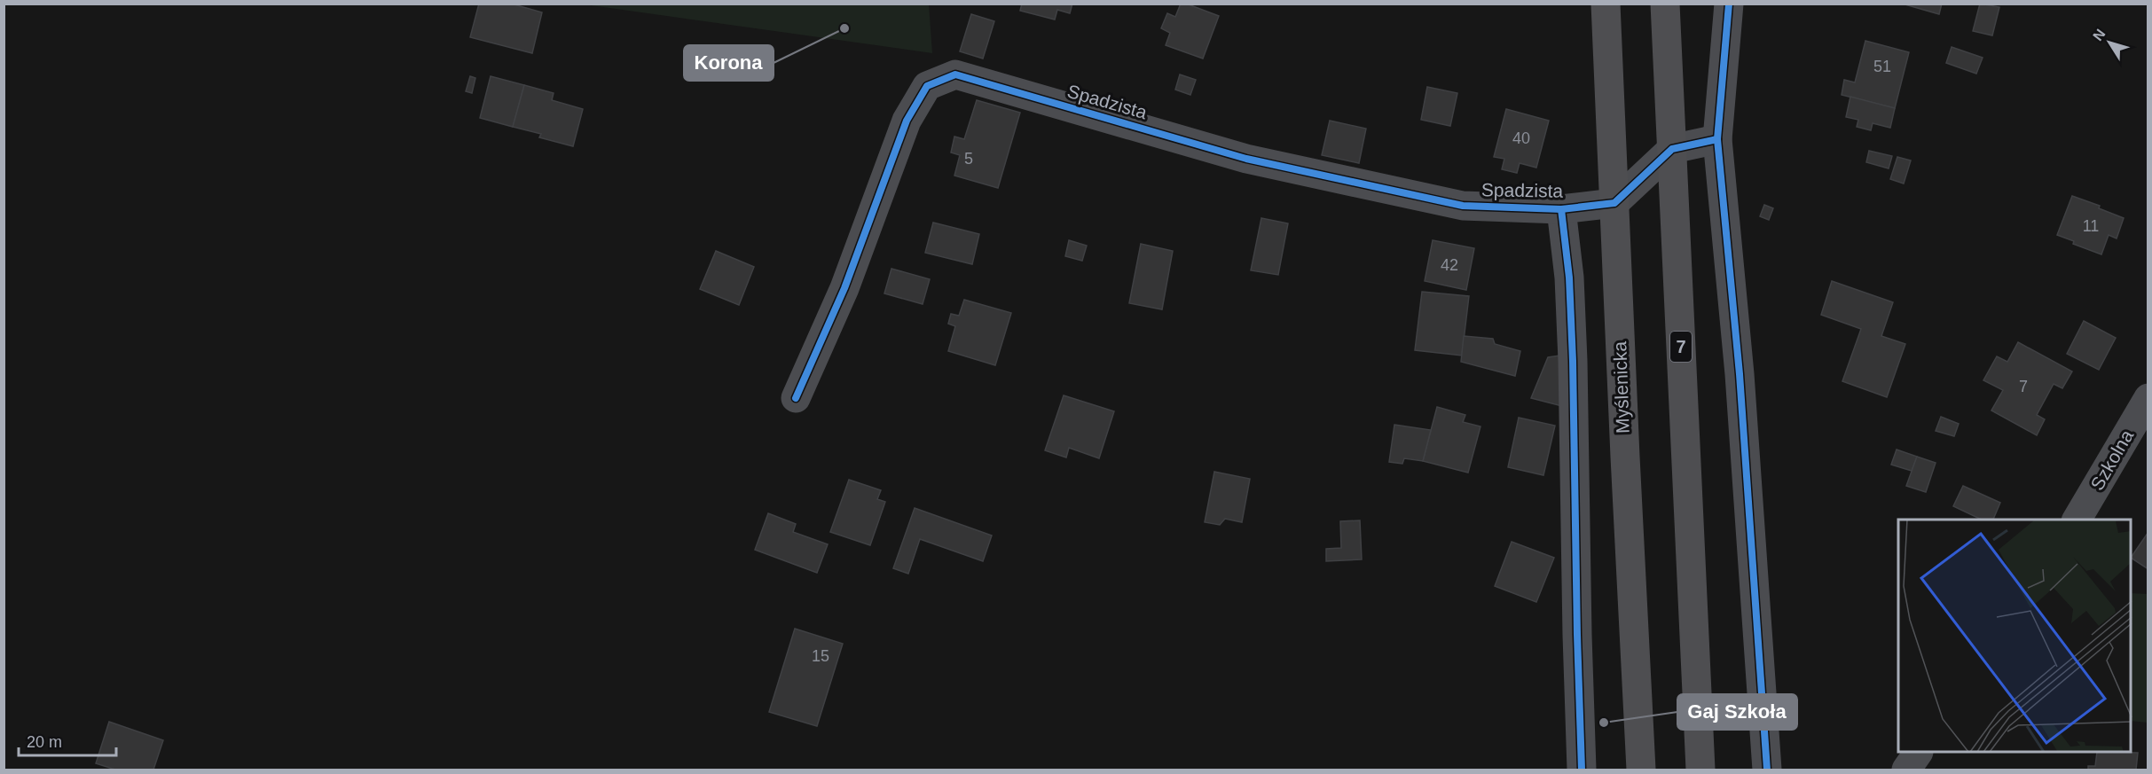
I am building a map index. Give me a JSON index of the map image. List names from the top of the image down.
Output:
{
  "streets": {
    "highway": ["7", "Myślenicka"],
    "street": ["Spadzista", "Szkolna"]
  },
  "crossings": [
    ["Spadzista", "Myślenicka"]
  ],
  "places": ["Korona", "Gaj Szkoła"],
  "house_numbers": [
    "51",
    "40",
    "5",
    "11",
    "42",
    "7",
    "15"
  ],
  "scale_bar": "20 m",
  "north": "top left"
}
